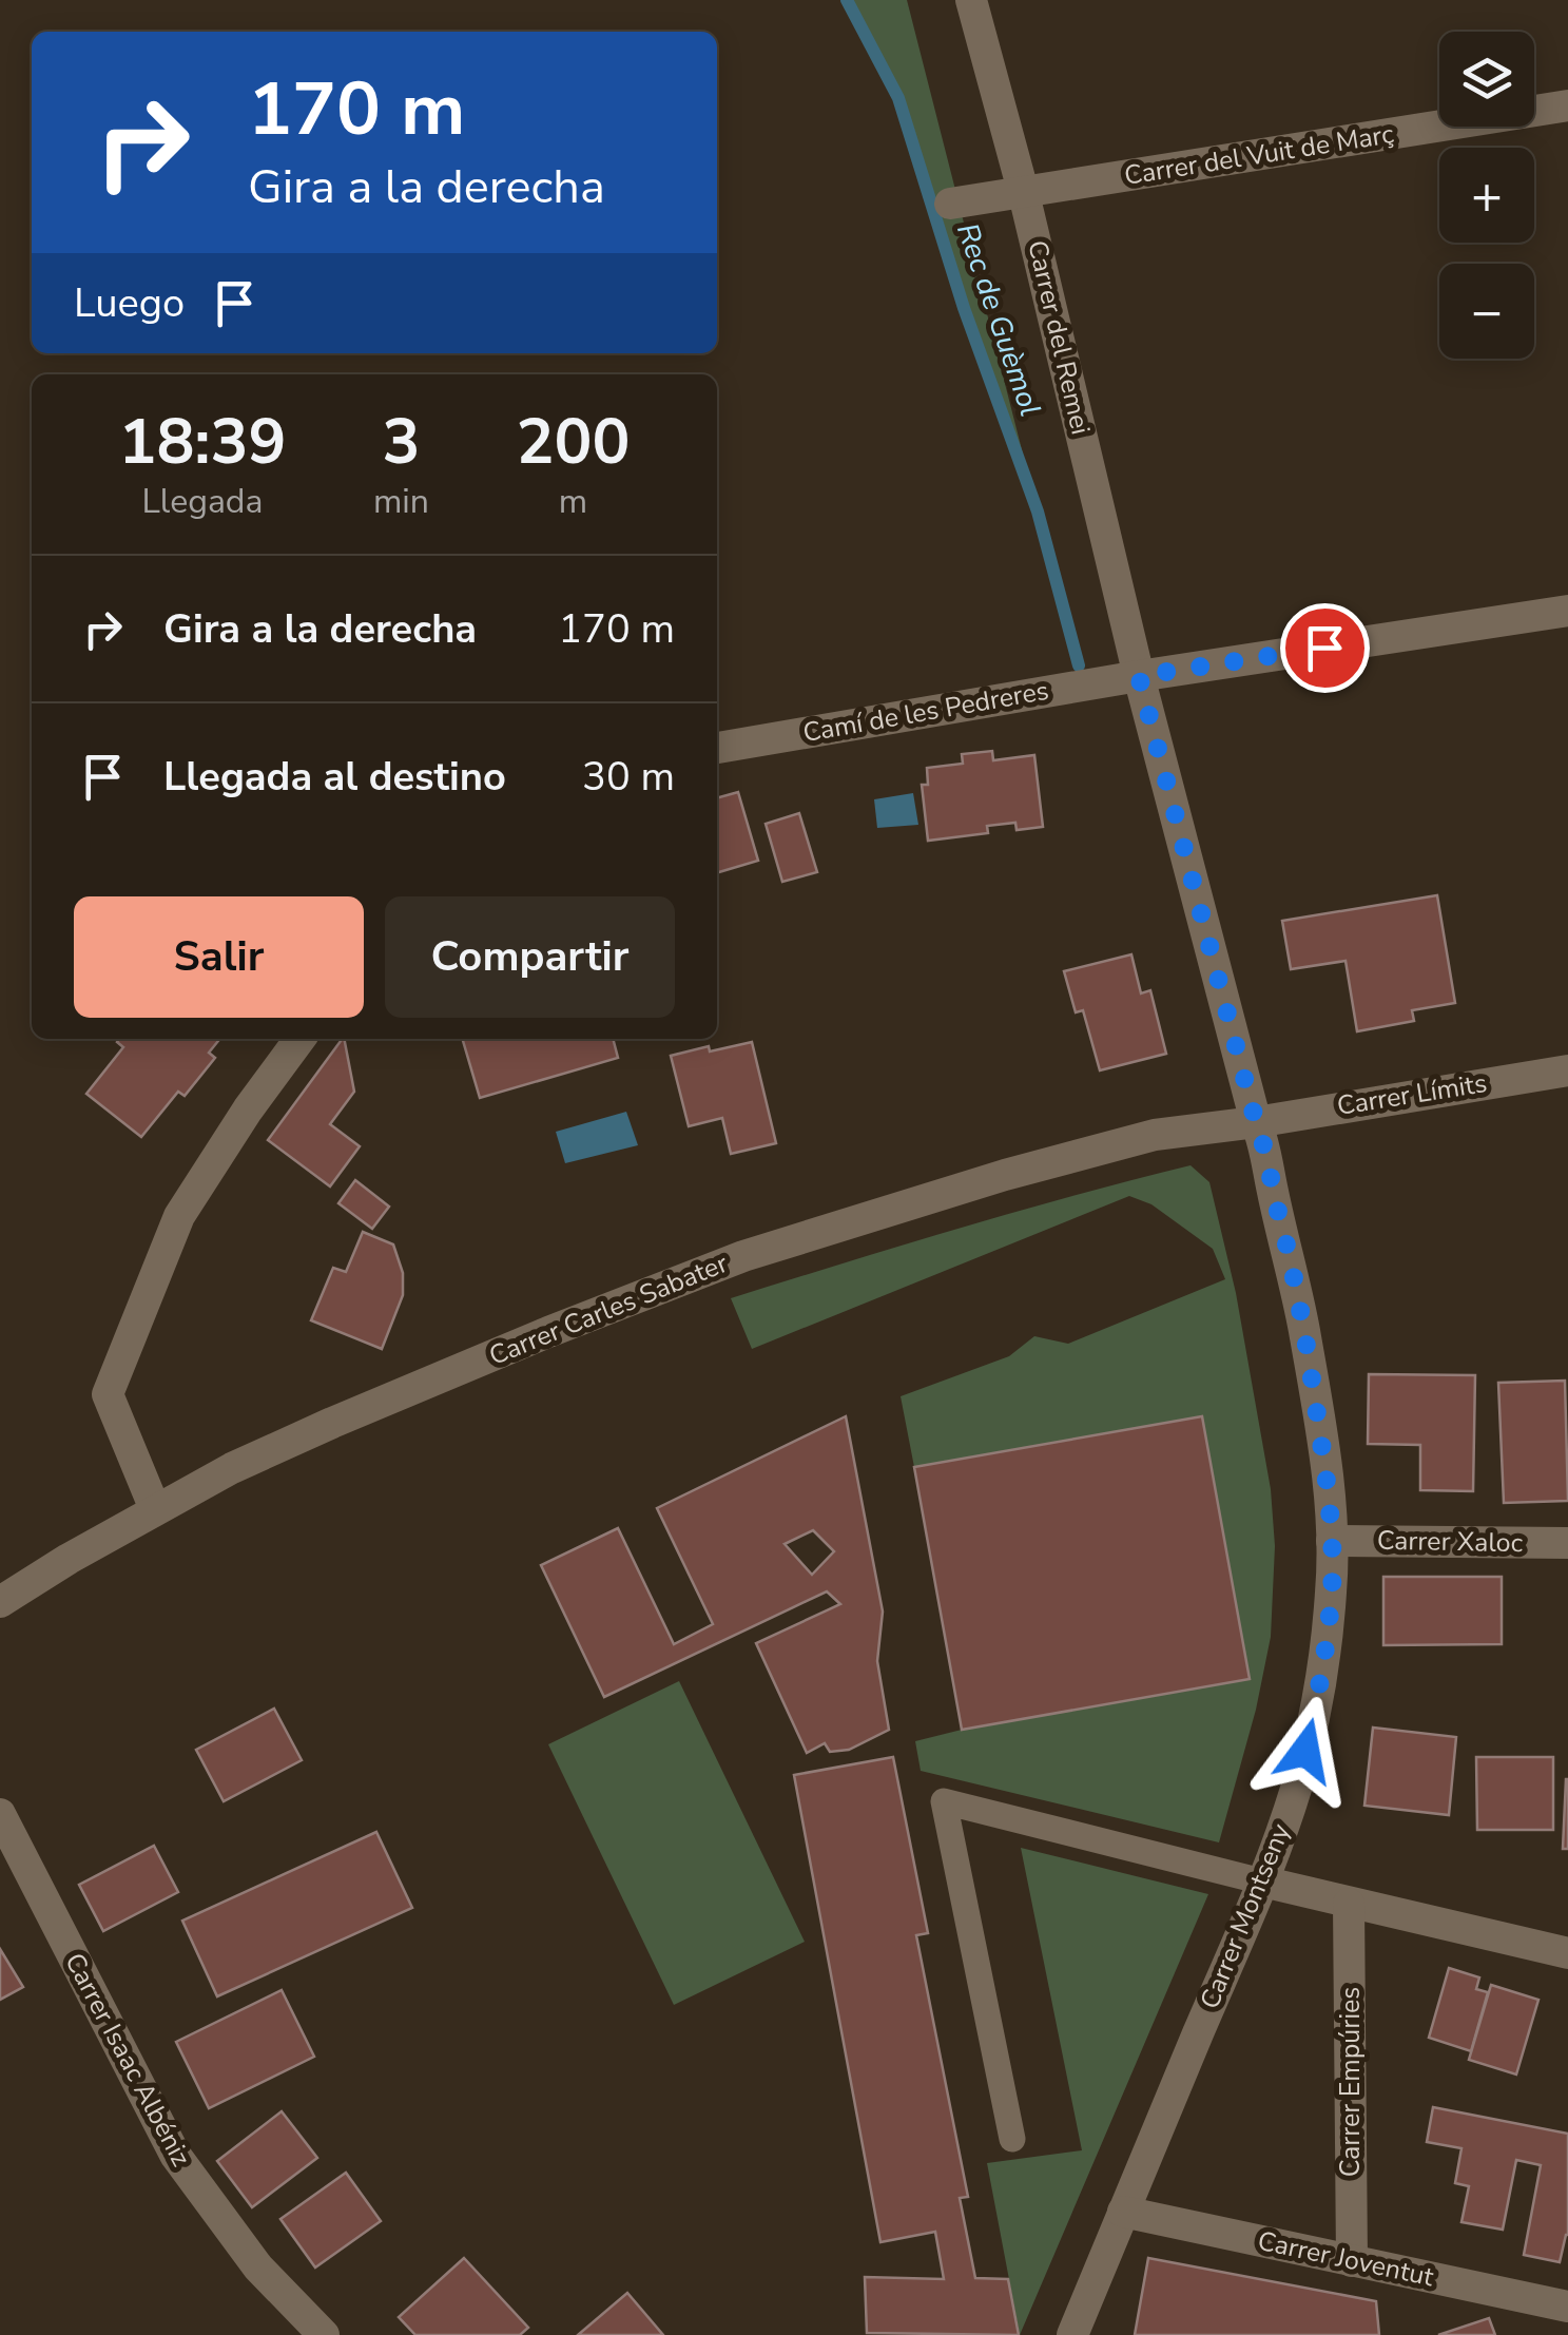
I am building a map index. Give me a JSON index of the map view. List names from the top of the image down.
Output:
{
  "streets": {
    "street": [
      "Carrer del Vuit de Març",
      "Carrer del Remei",
      "Camí de les Pedreres",
      "Carrer Límits",
      "Carrer Carles Sabater",
      "Carrer Xaloc",
      "Carrer Montseny",
      "Carrer Isaac Albéniz",
      "Carrer Empúries",
      "Carrer Joventut"
    ]
  },
  "crossings": [
    ["Carrer del Vuit de Març", "Carrer del Remei"],
    ["Carrer del Remei", "Camí de les Pedreres"],
    ["Carrer del Remei", "Carrer Montseny"],
    ["Camí de les Pedreres", "Carrer Montseny"],
    ["Carrer Límits", "Carrer Carles Sabater"],
    ["Carrer Límits", "Carrer Montseny"],
    ["Carrer Carles Sabater", "Carrer Montseny"],
    ["Carrer Xaloc", "Carrer Montseny"],
    ["Carrer Montseny", "Carrer Joventut"],
    ["Carrer Empúries", "Carrer Joventut"]
  ],
  "water": ["Rec de Guèmol"],
  "page": {
    "map_buttons": ["+", "−"],
    "turn": ["170 m", "Gira a la derecha"],
    "then": "Luego",
    "eta": [
      "18:39",
      "Llegada",
      "3",
      "min",
      "200",
      "m"
    ],
    "list": [
      {
        "name": "Gira a la derecha",
        "value": "170 m"
      },
      {
        "name": "Llegada al destino",
        "value": "30 m"
      }
    ],
    "buttons": ["Salir", "Compartir"]
  }
}
